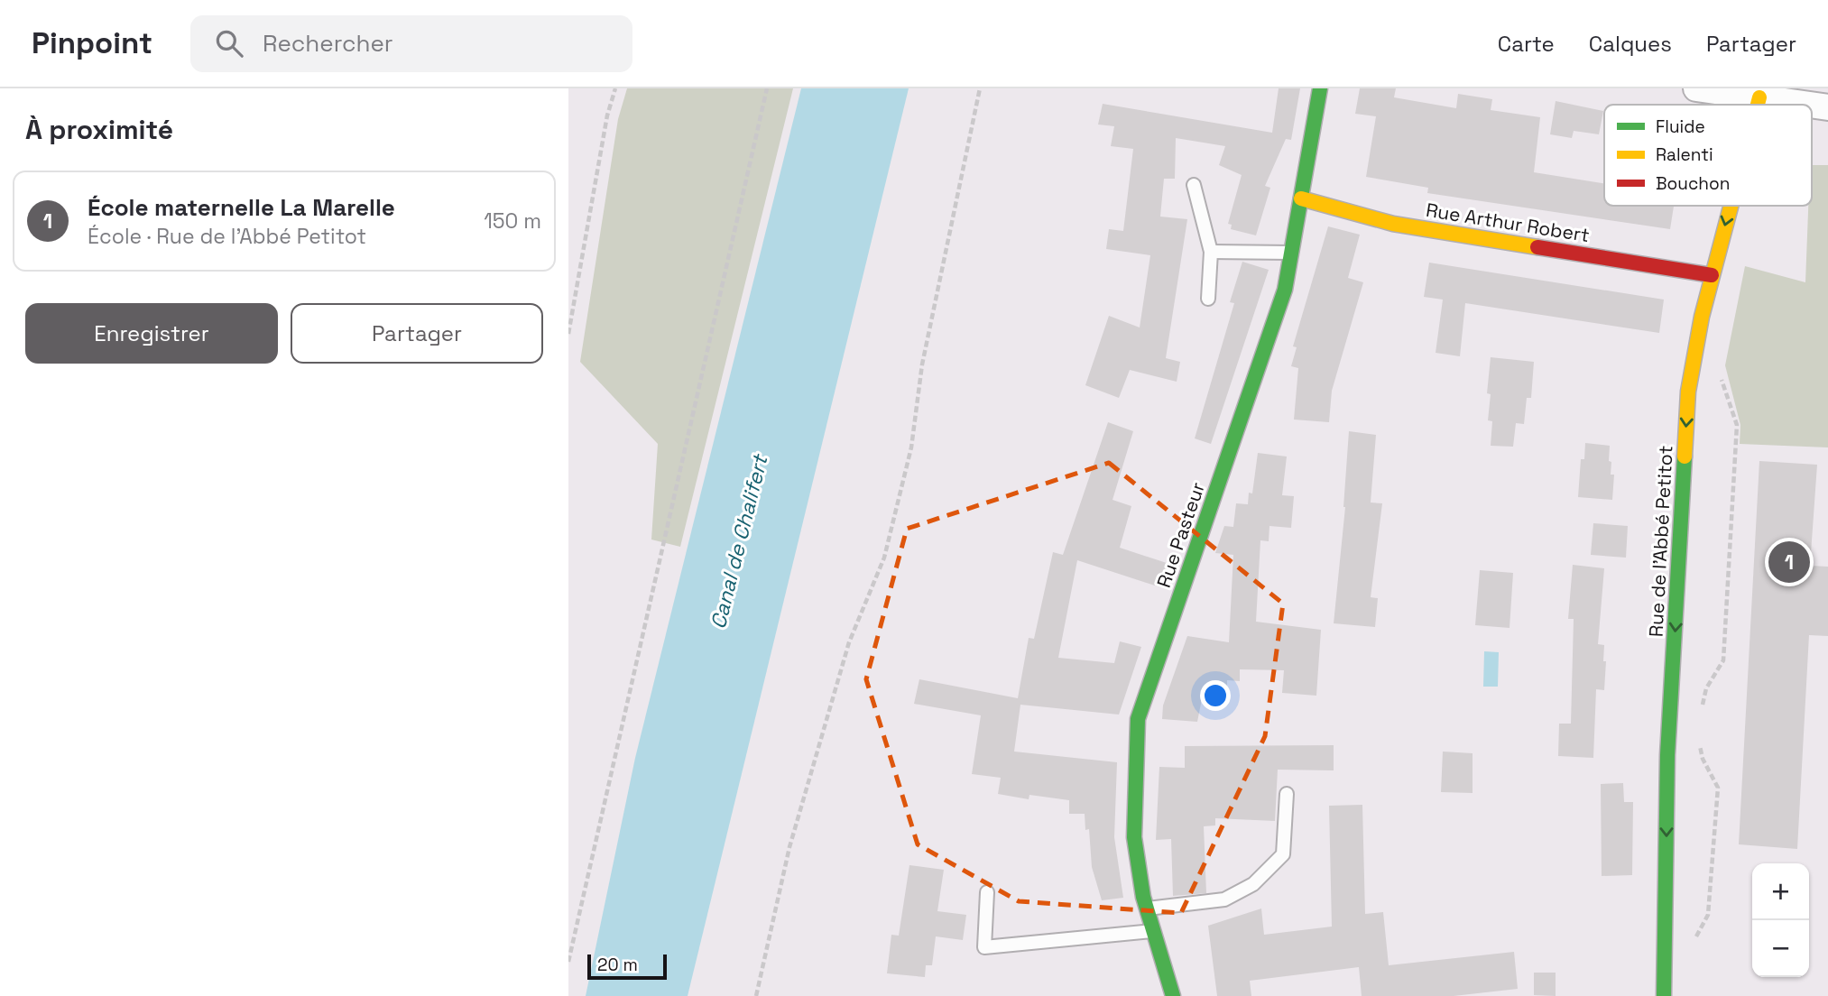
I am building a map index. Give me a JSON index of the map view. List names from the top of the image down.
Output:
{
  "streets": {
    "street": ["Rue Arthur Robert", "Rue Pasteur", "Rue de l'Abbé Petitot"]
  },
  "crossings": [
    ["Rue Arthur Robert", "Rue Pasteur"],
    ["Rue Arthur Robert", "Rue de l'Abbé Petitot"]
  ],
  "one_way": ["Rue de l'Abbé Petitot"],
  "water": ["Canal de Chalifert"],
  "legend": ["Fluide", "Ralenti", "Bouchon"],
  "scale_bar": "20 m",
  "page": {
    "header": "Pinpoint",
    "search": "Rechercher",
    "nav": ["Carte", "Calques", "Partager"],
    "heading": "À proximité",
    "list": [
      {
        "mark": "1",
        "name": "École maternelle La Marelle",
        "note": "École · Rue de l'Abbé Petitot",
        "value": "150 m"
      }
    ],
    "buttons": ["Enregistrer", "Partager"],
    "pins": "1",
    "map_buttons": ["+", "−"],
    "scale": "20 m"
  }
}
